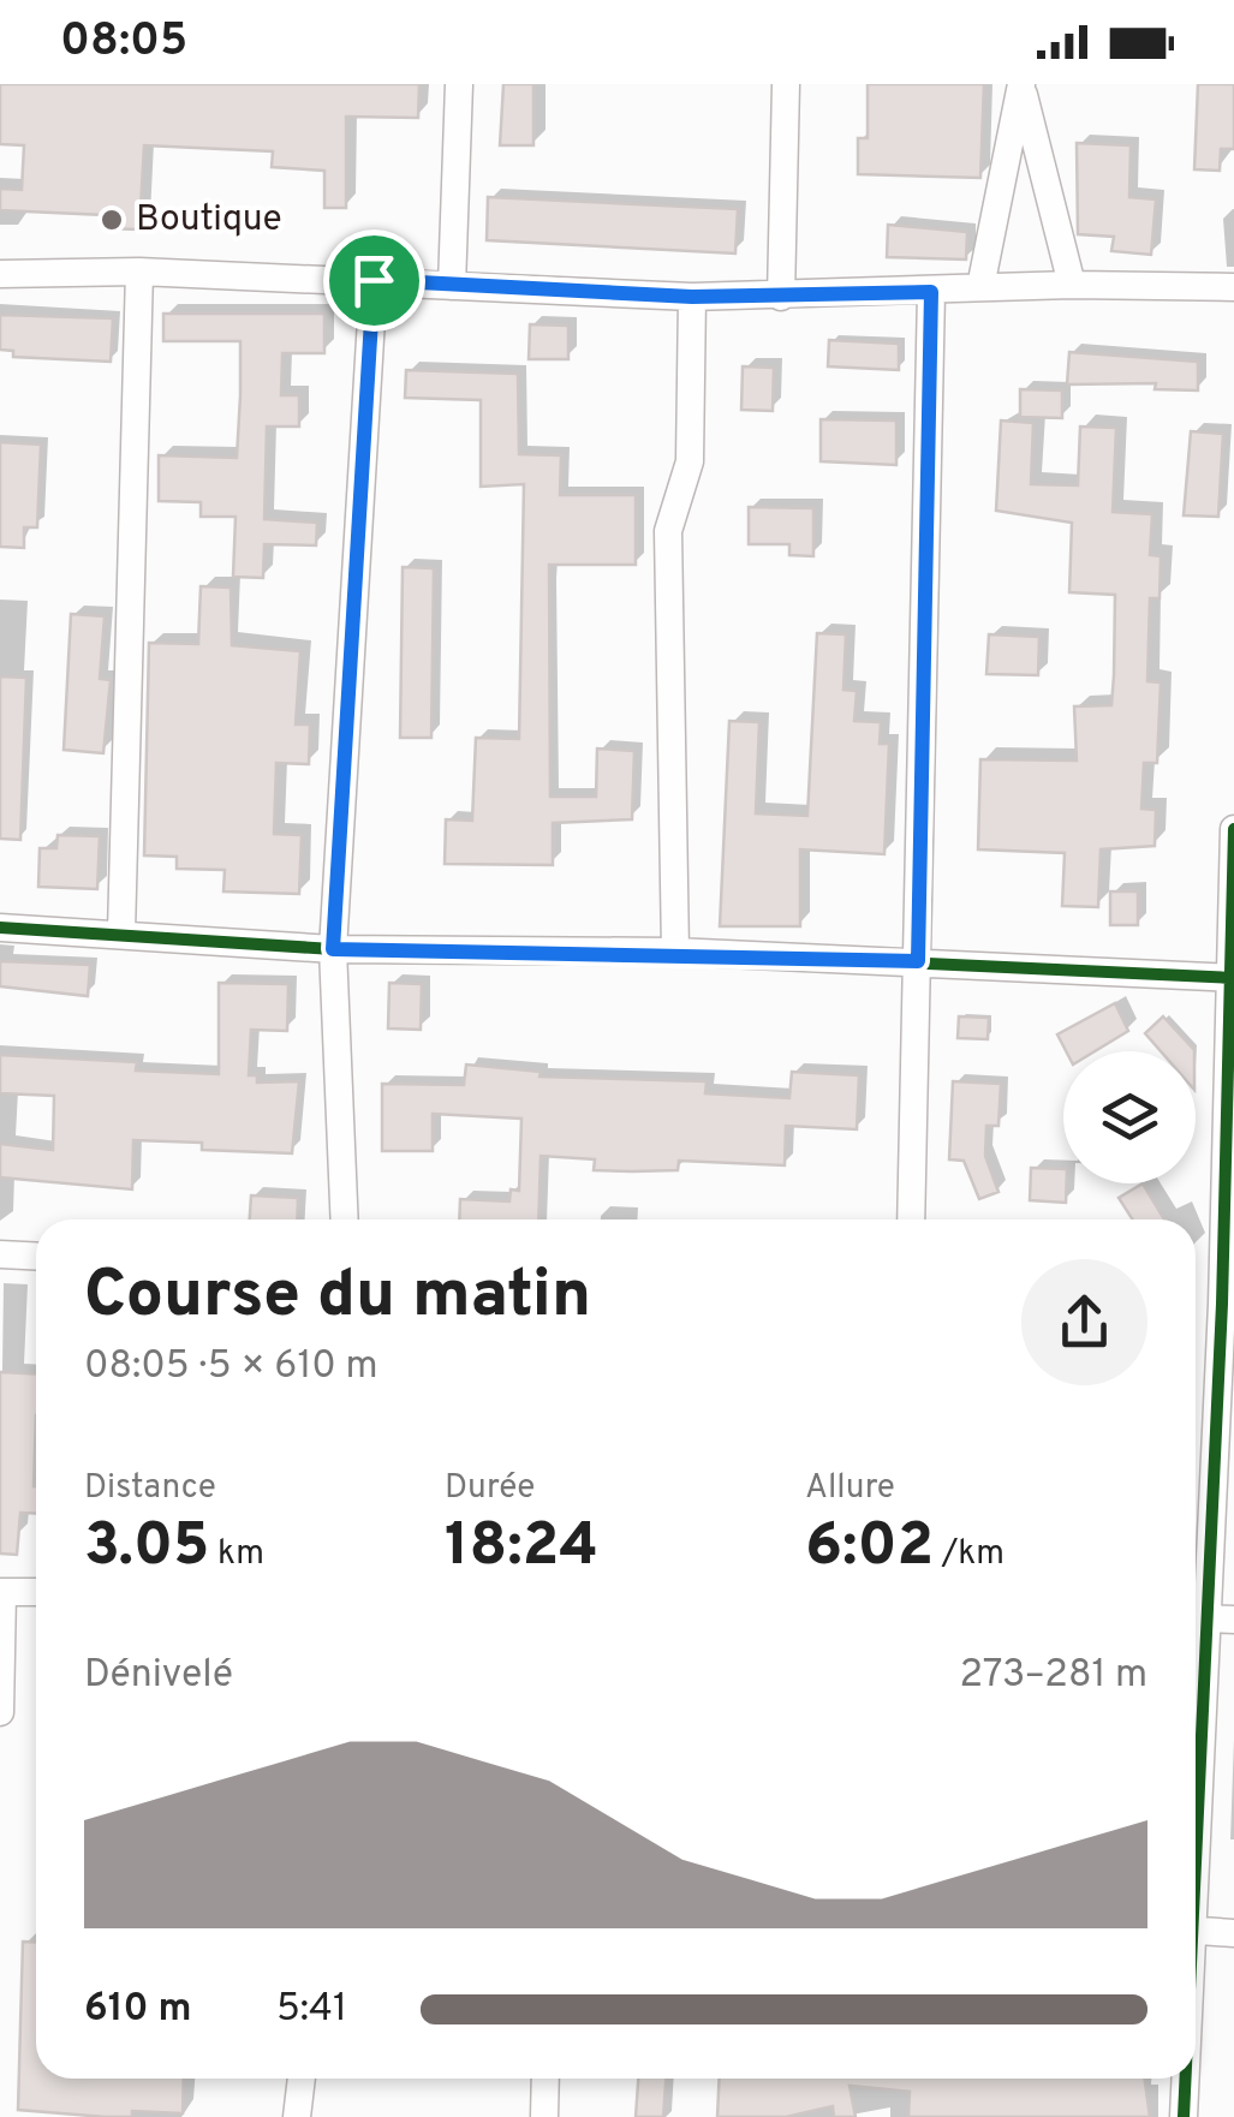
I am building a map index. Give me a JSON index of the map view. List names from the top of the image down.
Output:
{
  "places": ["Boutique"],
  "page": {
    "status": "08:05",
    "heading": ["Course du matin", "08:05 · 5 × 610 m"],
    "stats": [
      ["Distance", "3.05 km"],
      ["Durée", "18:24"],
      ["Allure", "6:02 /km"]
    ],
    "chart": ["Dénivelé", "273–281 m"],
    "list": [
      {
        "name": "610 m",
        "note": "5:41"
      }
    ]
  }
}
